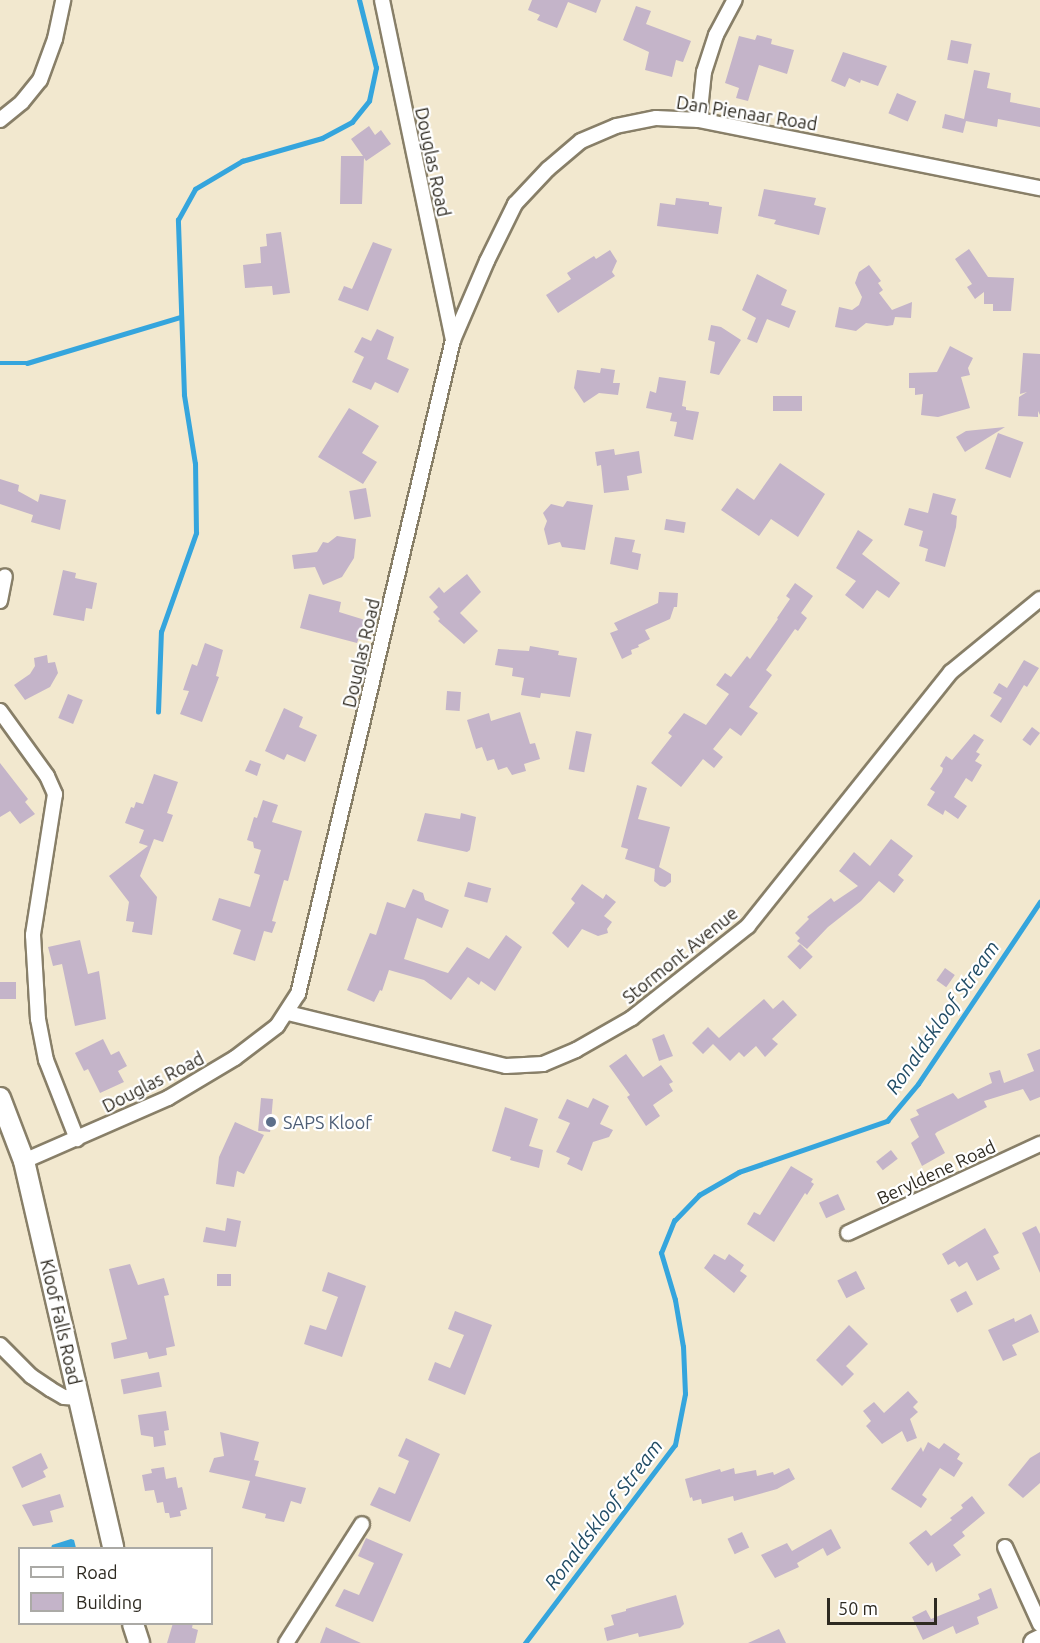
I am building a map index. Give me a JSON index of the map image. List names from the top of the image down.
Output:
{
  "streets": {
    "main road": ["Kloof Falls Road"],
    "street": [
      "Dan Pienaar Road",
      "Douglas Road",
      "Stormont Avenue",
      "Beryldene Road"
    ]
  },
  "crossings": [
    ["Dan Pienaar Road", "Douglas Road"],
    ["Douglas Road", "Stormont Avenue"],
    ["Douglas Road", "Kloof Falls Road"]
  ],
  "water": ["Ronaldskloof Stream"],
  "places": ["SAPS Kloof"],
  "legend": ["Road", "Building"],
  "scale_bar": "50 m"
}
